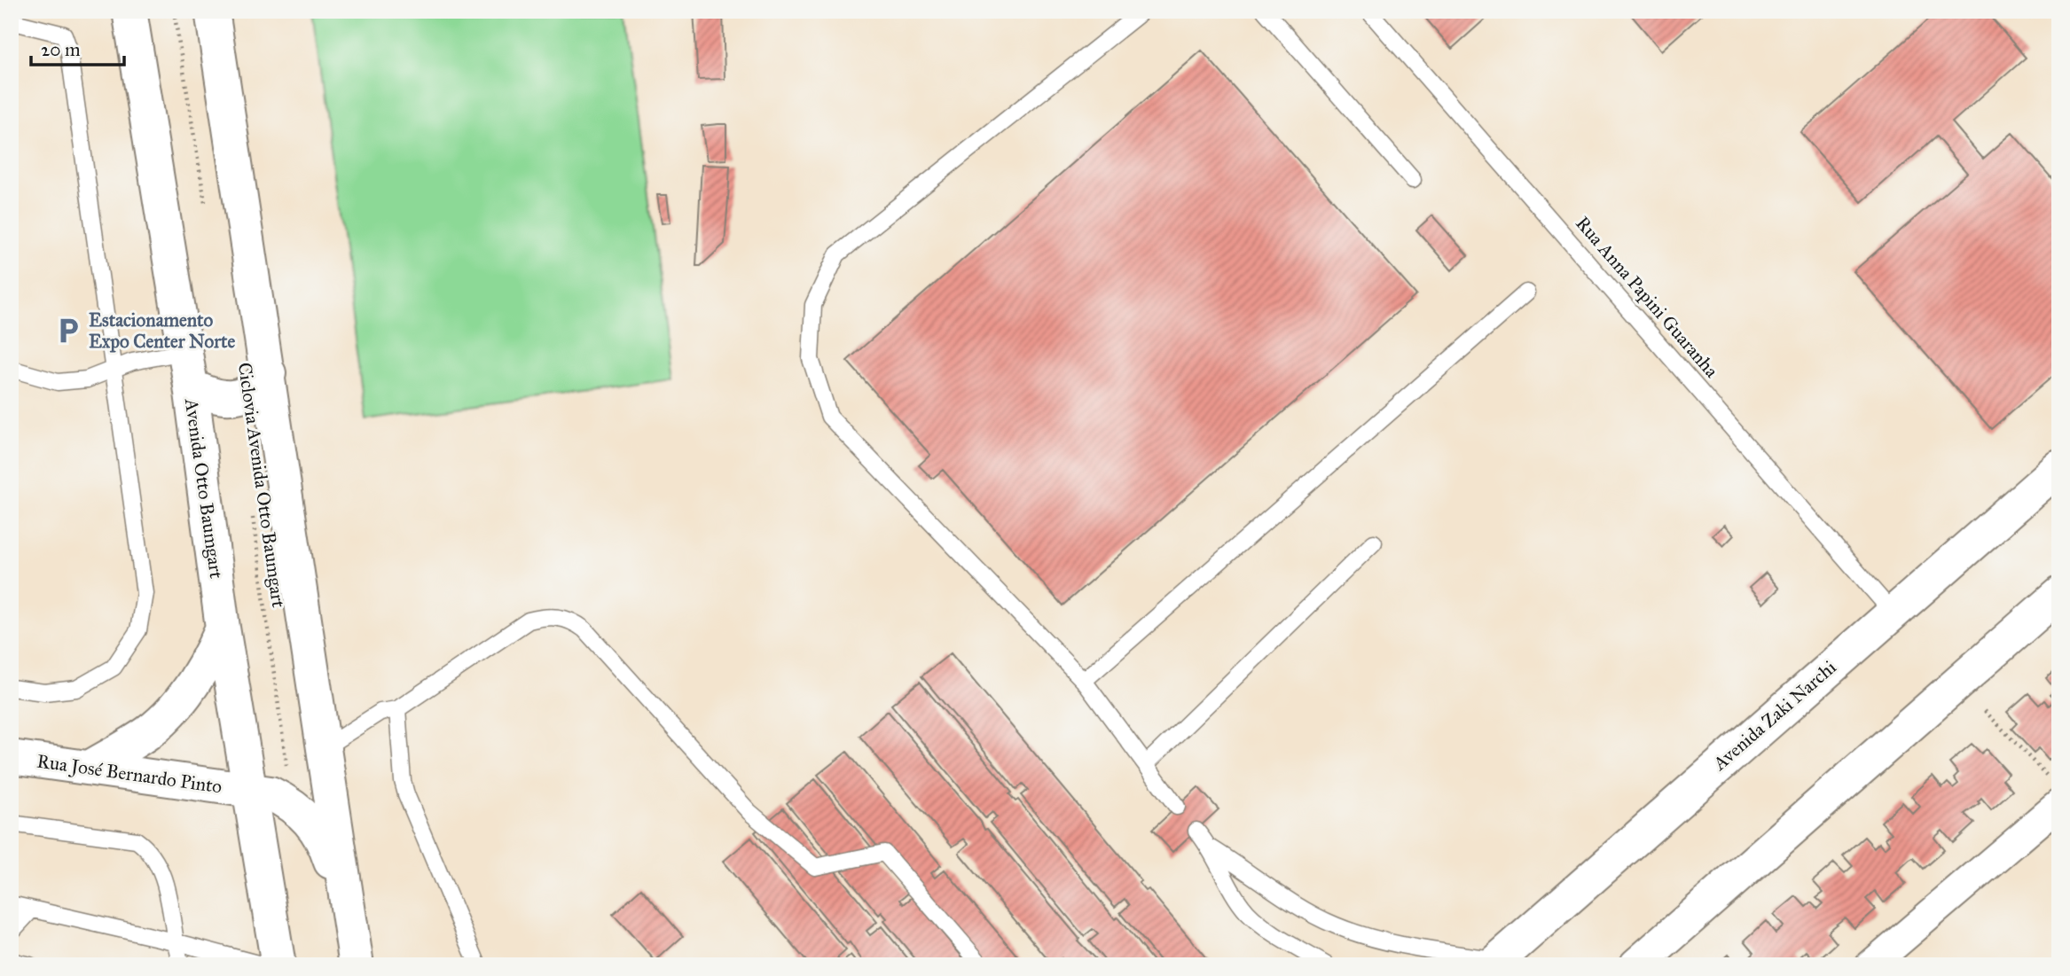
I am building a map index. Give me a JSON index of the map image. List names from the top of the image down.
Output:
{
  "streets": {
    "main road": ["Avenida Otto Baumgart", "Avenida Zaki Narchi", "Rua José Bernardo Pinto"],
    "lane": ["Rua Anna Papini Guaranha"],
    "path": ["Ciclovia Avenida Otto Baumgart"]
  },
  "crossings": [
    ["Rua Anna Papini Guaranha", "Avenida Zaki Narchi"],
    ["Ciclovia Avenida Otto Baumgart", "Rua José Bernardo Pinto"],
    ["Avenida Otto Baumgart", "Rua José Bernardo Pinto"]
  ],
  "places": {
    "parking": ["Estacionamento Expo Center Norte"]
  },
  "scale_bar": "20 m"
}
